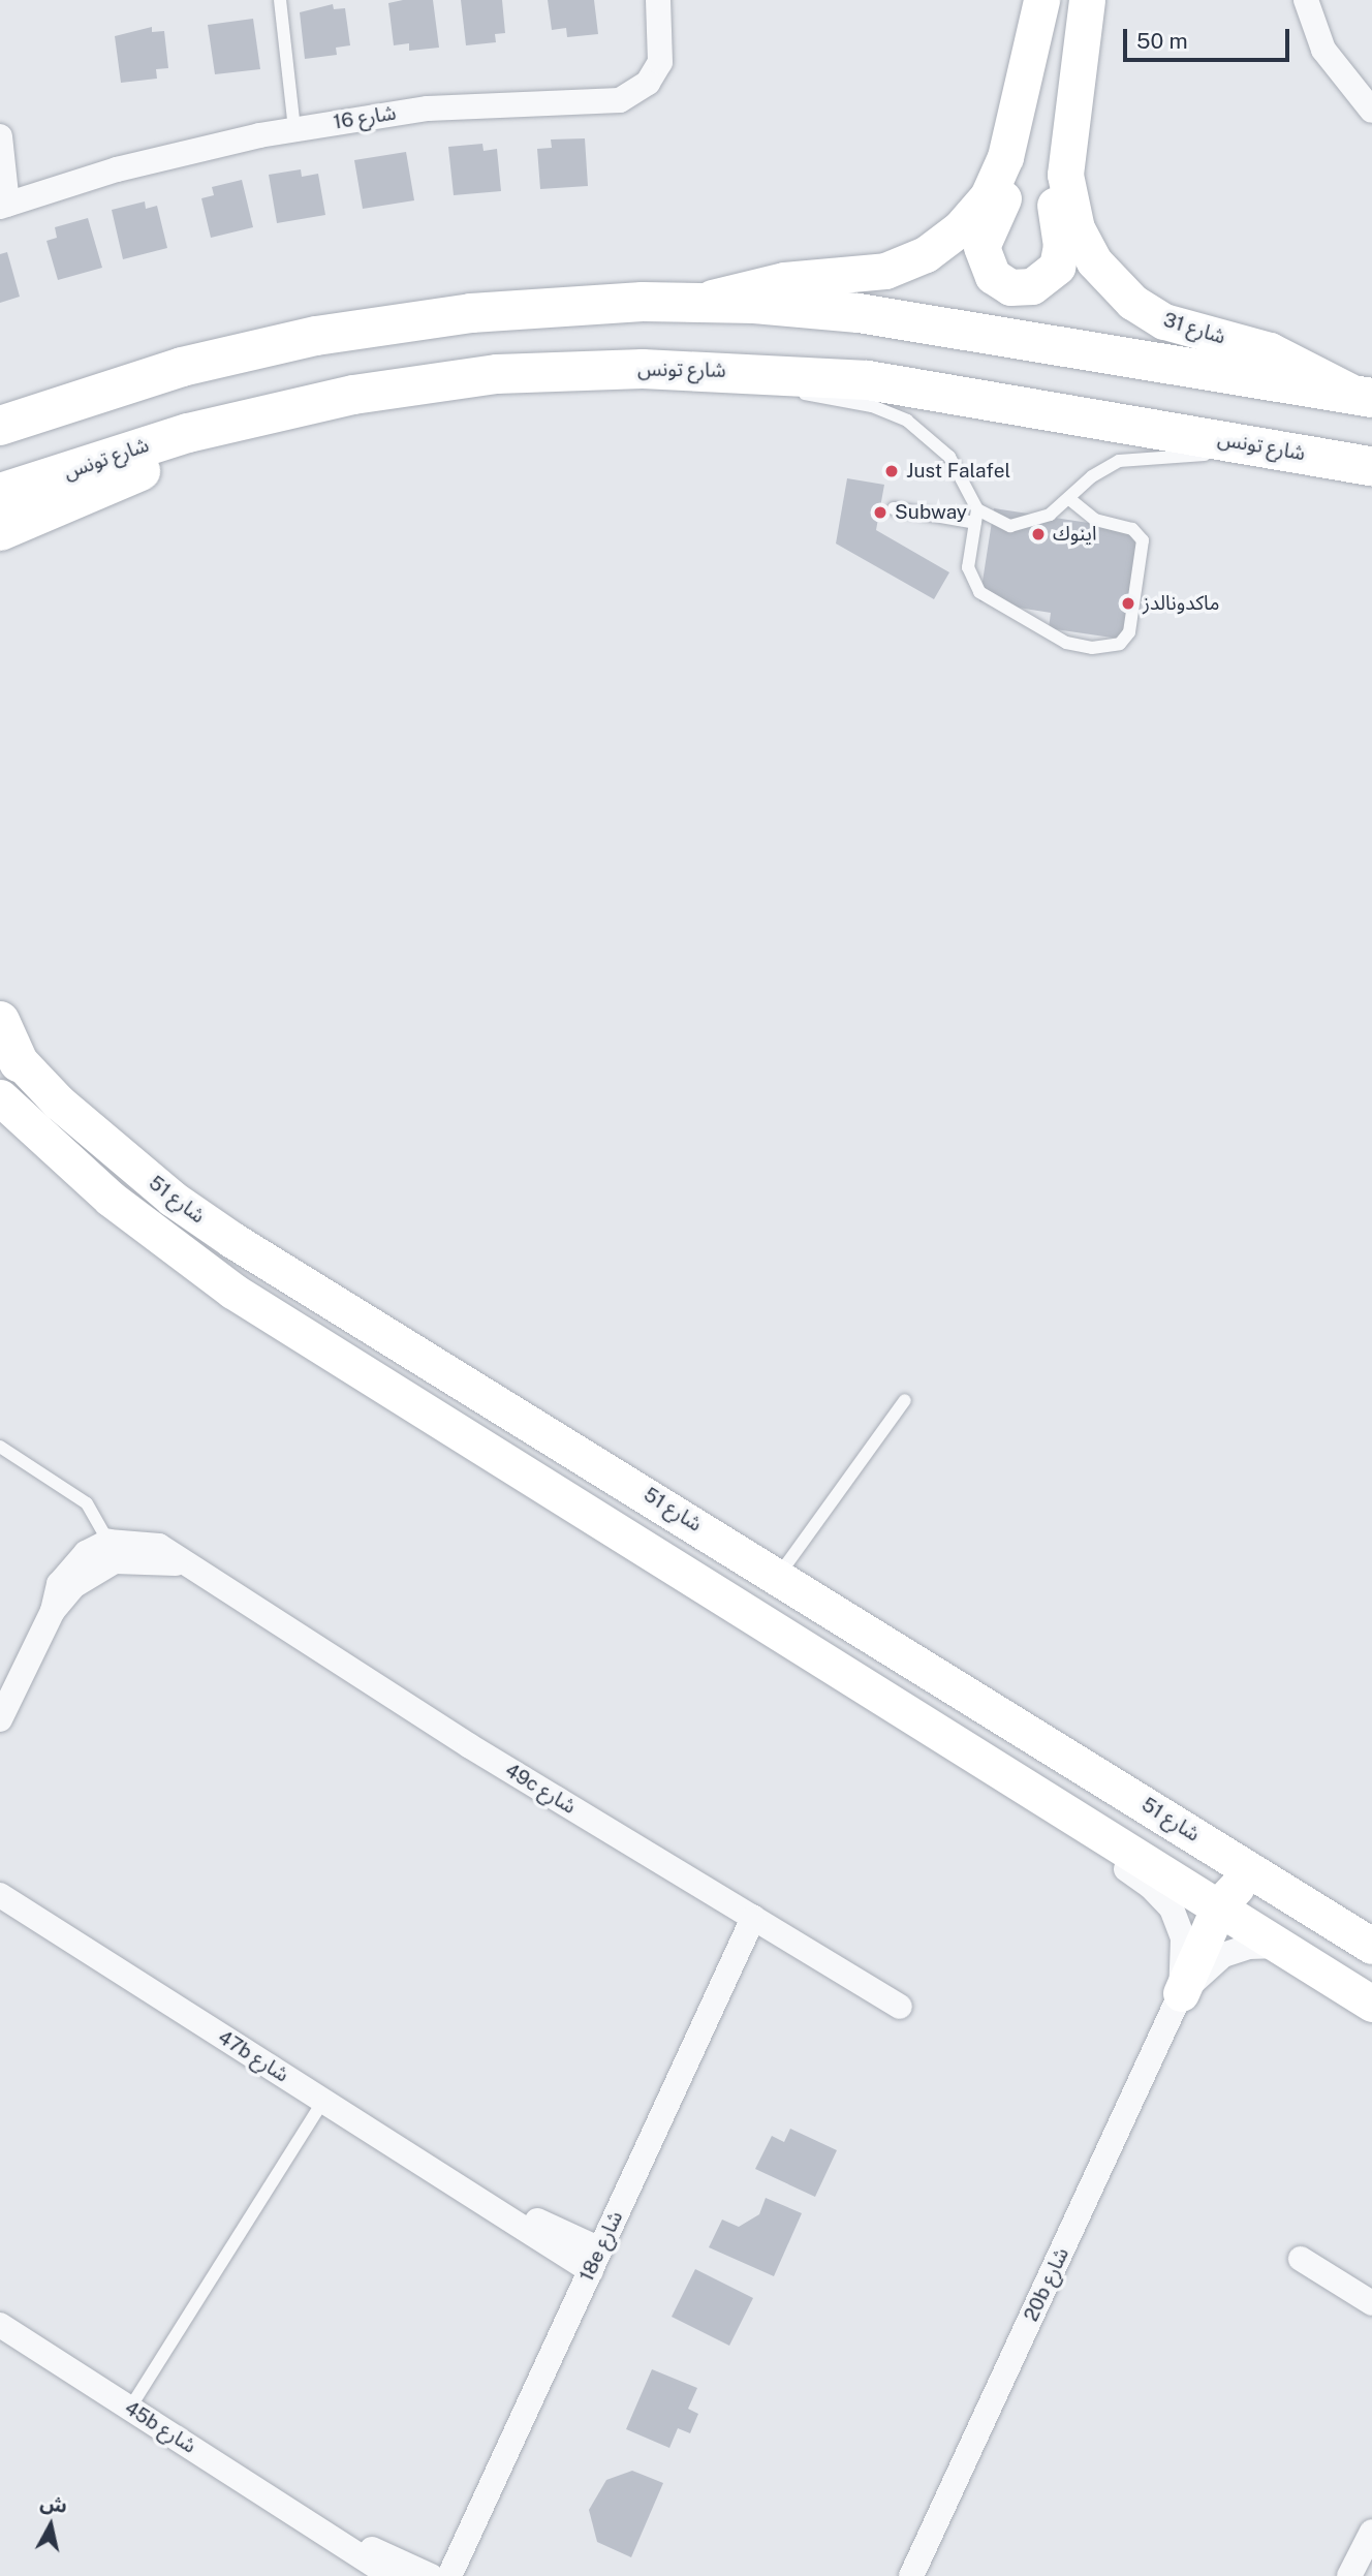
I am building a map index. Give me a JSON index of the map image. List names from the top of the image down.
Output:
{
  "streets": {
    "main road": ["شارع تونس"],
    "street": [
      "شارع 16",
      "شارع 31",
      "شارع 51",
      "49c شارع",
      "47b شارع",
      "18e شارع",
      "20b شارع",
      "45b شارع"
    ]
  },
  "crossings": [
    ["شارع 51", "20b شارع"],
    ["49c شارع", "18e شارع"],
    ["47b شارع", "18e شارع"]
  ],
  "places": [
    "Just Falafel",
    "Subway",
    "اينوك",
    "ماكدونالدز"
  ],
  "scale_bar": "50 m",
  "north": "top"
}
